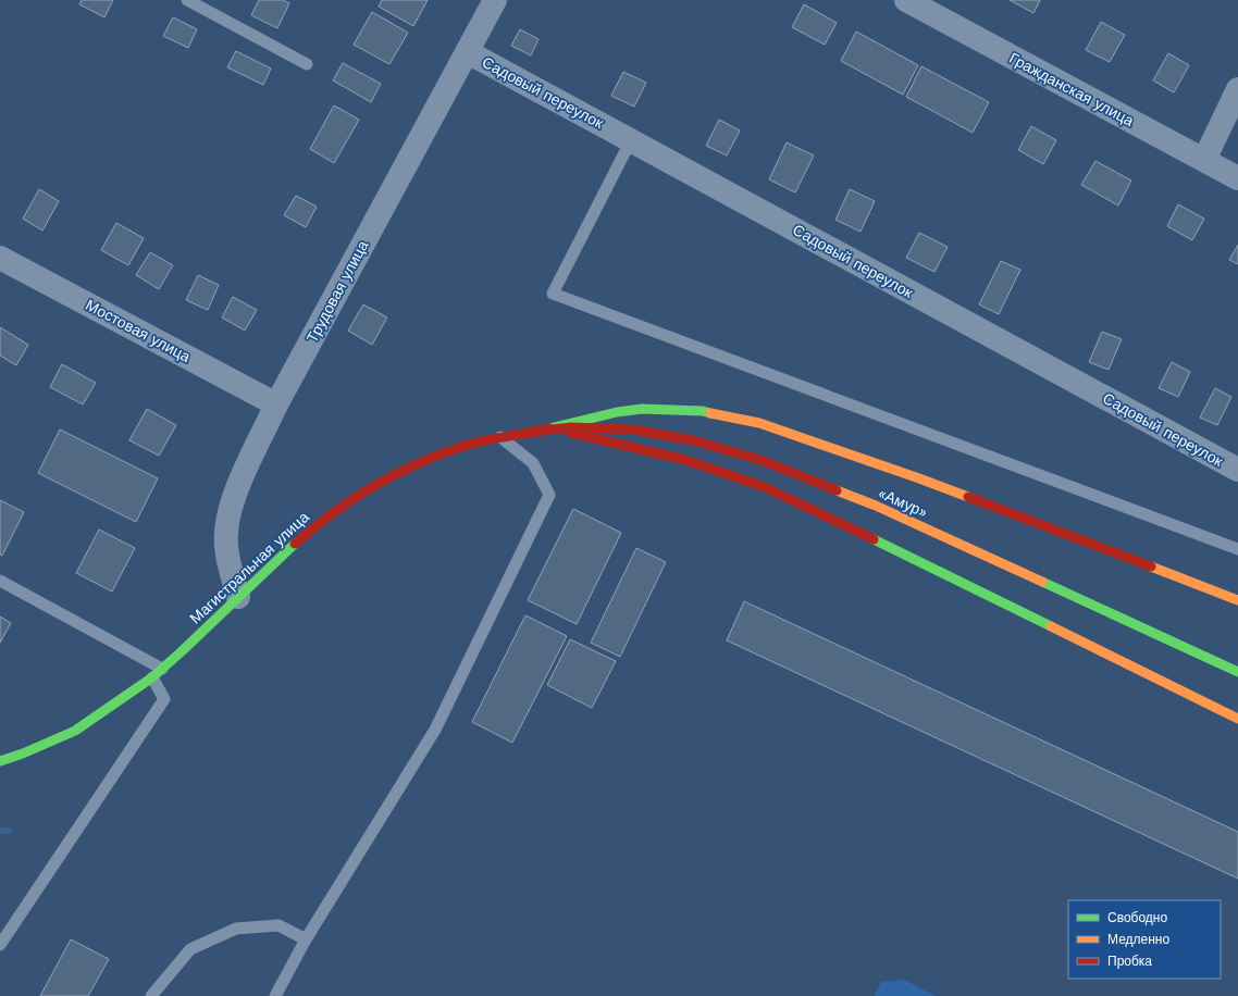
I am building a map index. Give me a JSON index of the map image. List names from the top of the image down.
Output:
{
  "streets": {
    "main road": ["«Амур»", "Магистральная улица"],
    "street": [
      "Гражданская улица",
      "Садовый переулок",
      "Трудовая улица",
      "Мостовая улица"
    ]
  },
  "crossings": [
    ["Садовый переулок", "Трудовая улица"],
    ["Трудовая улица", "Мостовая улица"],
    ["Трудовая улица", "Магистральная улица"],
    ["«Амур»", "Магистральная улица"]
  ],
  "legend": ["Свободно", "Медленно", "Пробка"]
}
